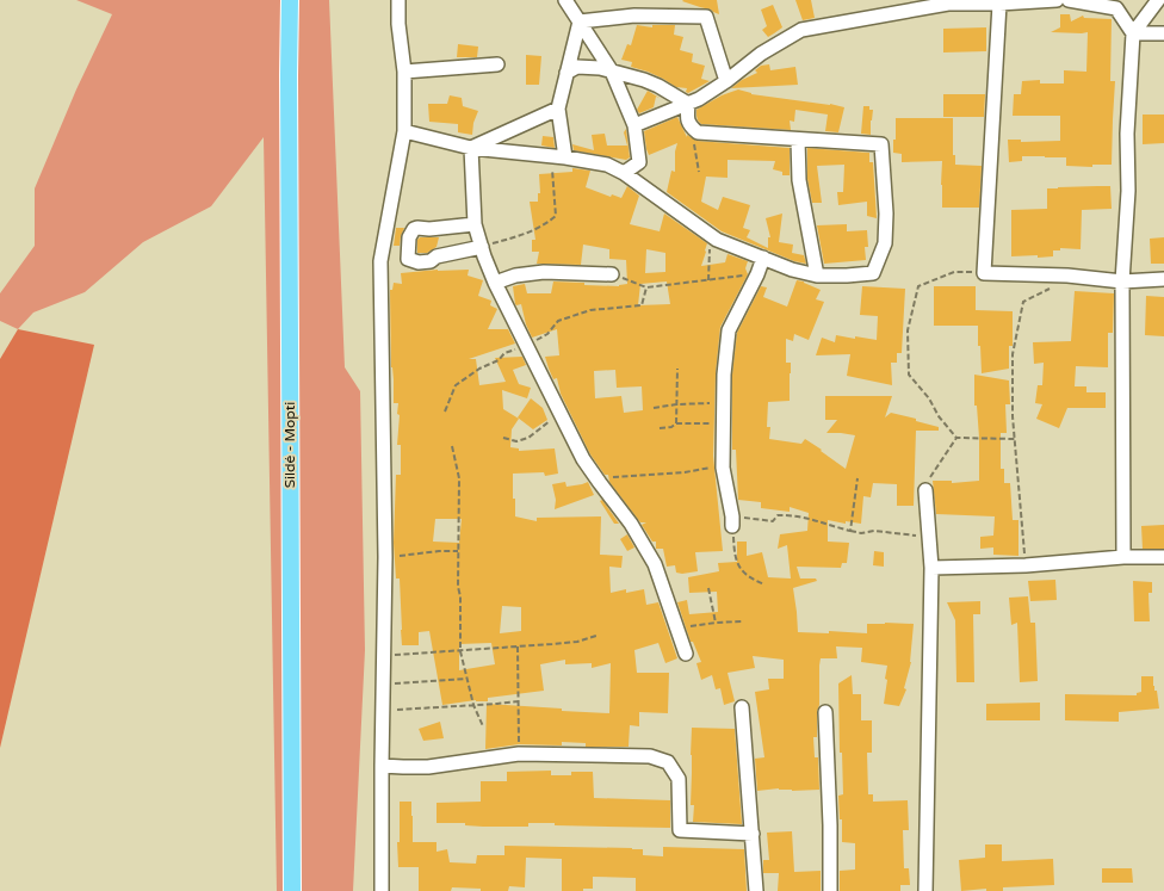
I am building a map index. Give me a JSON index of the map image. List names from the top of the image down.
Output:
{
  "streets": {
    "main road": ["Sildé - Mopti"]
  }
}
